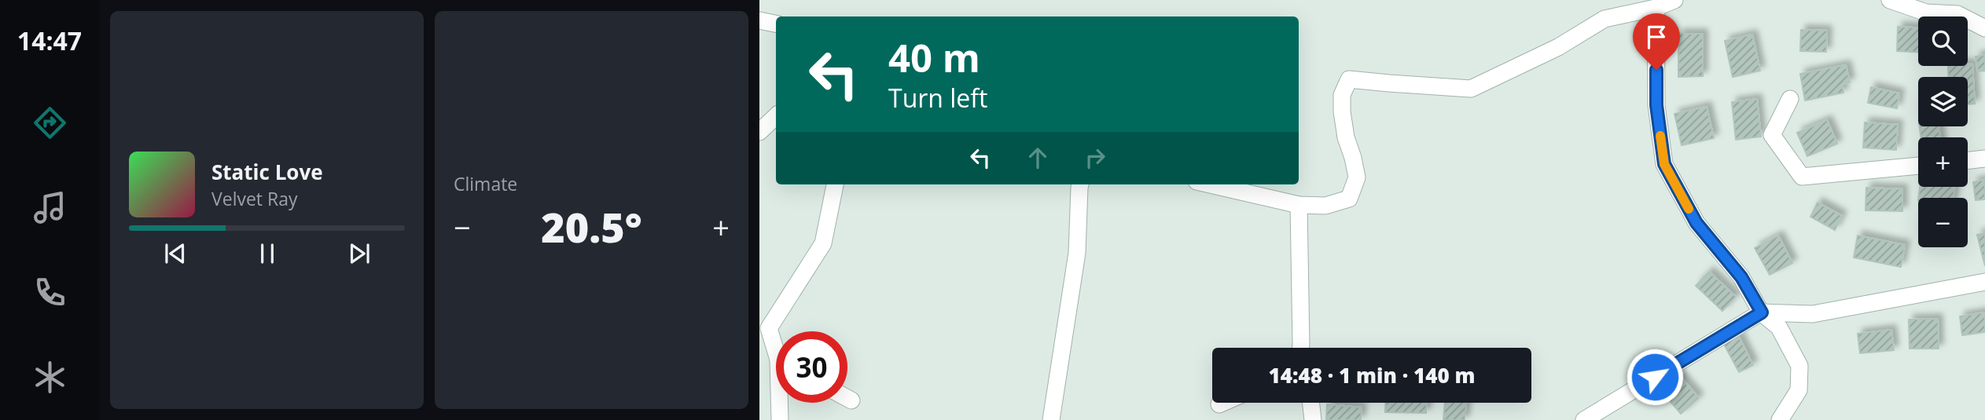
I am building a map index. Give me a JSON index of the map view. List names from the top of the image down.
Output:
{
  "page": {
    "tabs": "14:47",
    "tile": "Climate",
    "map_buttons": ["+", "−"],
    "turn": ["40 m", "Turn left"],
    "song": ["Static Love", "Velvet Ray"],
    "heat": ["−", "20.5°", "+"],
    "limit": "30",
    "trip": "14:48 · 1 min · 140 m"
  }
}
